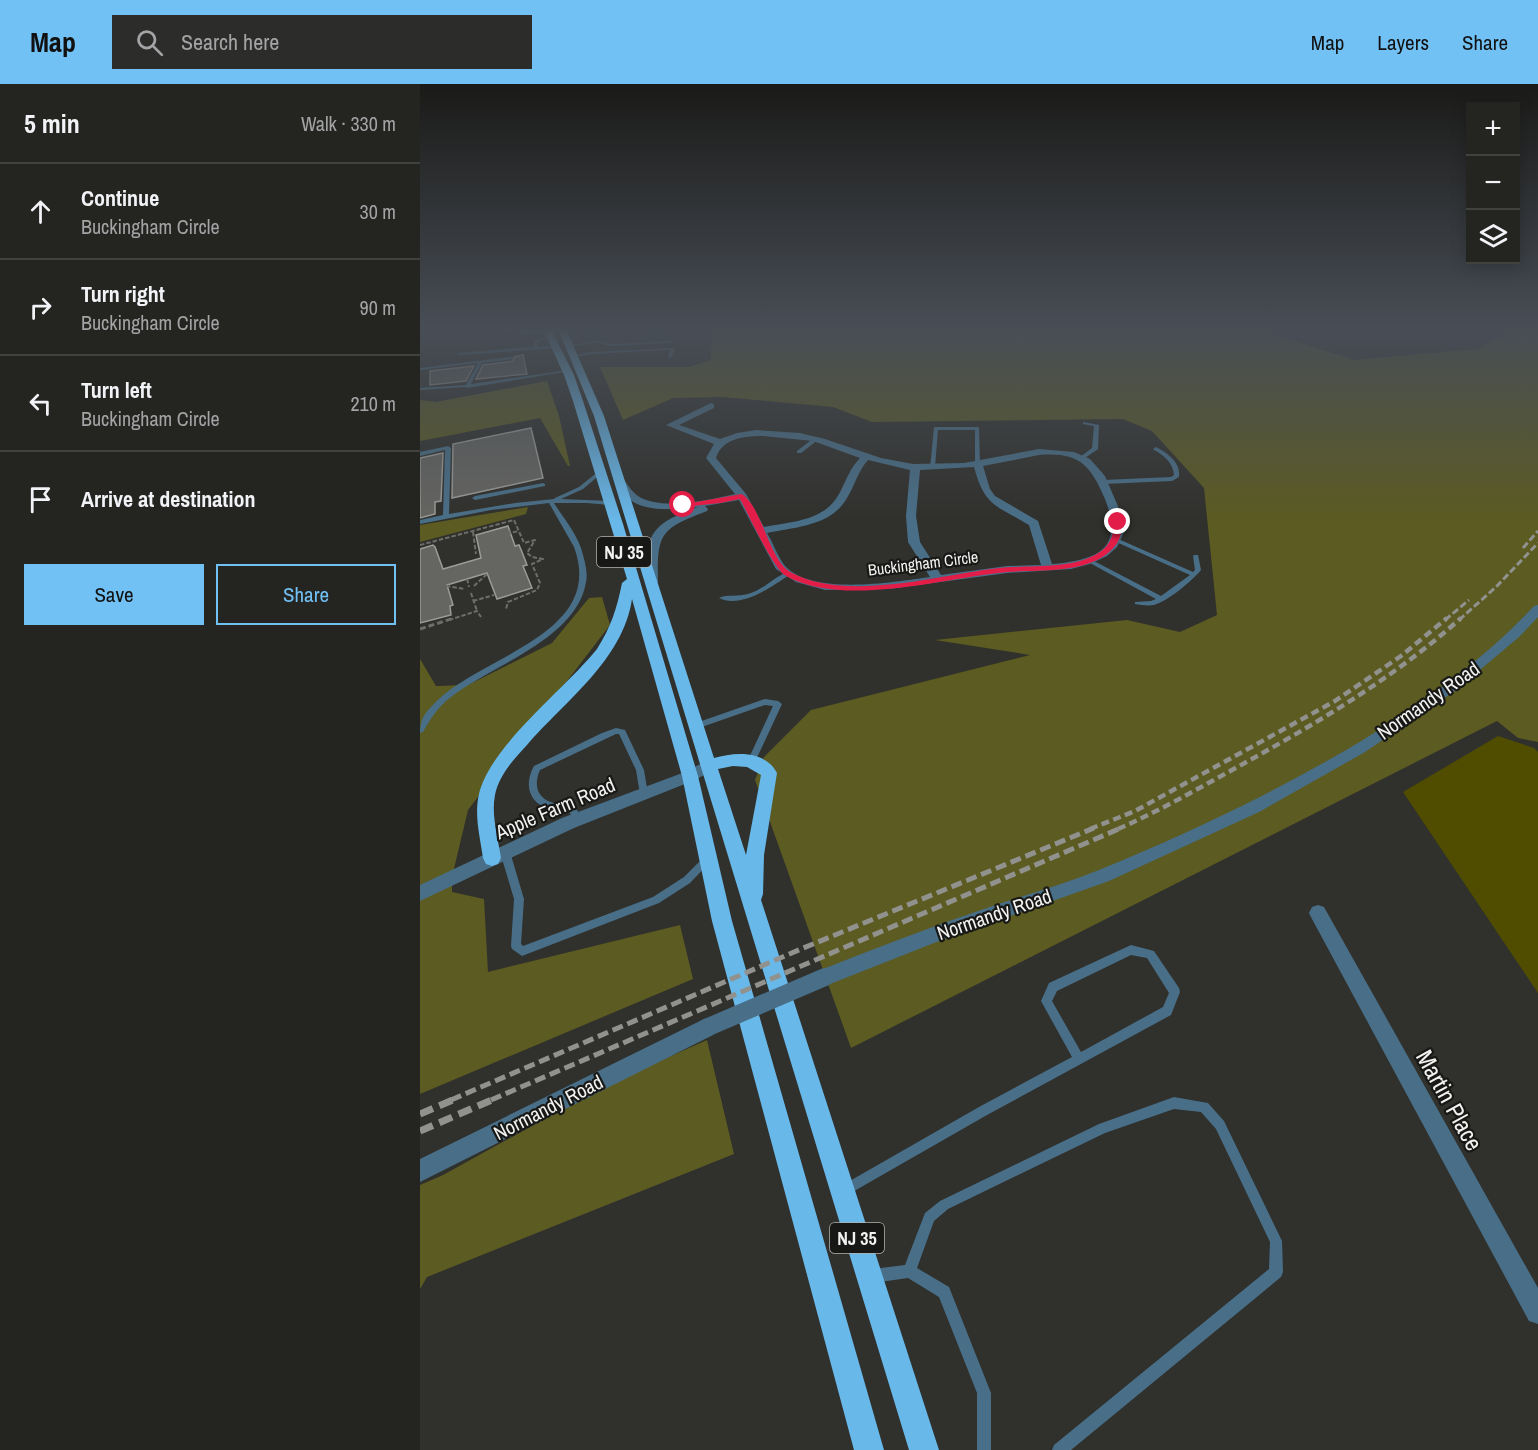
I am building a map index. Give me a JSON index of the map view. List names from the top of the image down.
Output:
{
  "streets": {
    "highway": ["NJ 35"],
    "street": [
      "Buckingham Circle",
      "Normandy Road",
      "Apple Farm Road",
      "Martin Place"
    ]
  },
  "crossings": [
    ["NJ 35", "Apple Farm Road"]
  ],
  "page": {
    "header": "Map",
    "search": "Search here",
    "nav": ["Map", "Layers", "Share"],
    "heading": ["5 min", "Walk · 330 m"],
    "map_buttons": ["+", "−"],
    "list": [
      ["Continue", "Buckingham Circle", "30 m"],
      ["Turn right", "Buckingham Circle", "90 m"],
      ["Turn left", "Buckingham Circle", "210 m"],
      "Arrive at destination"
    ],
    "buttons": ["Save", "Share"]
  }
}
